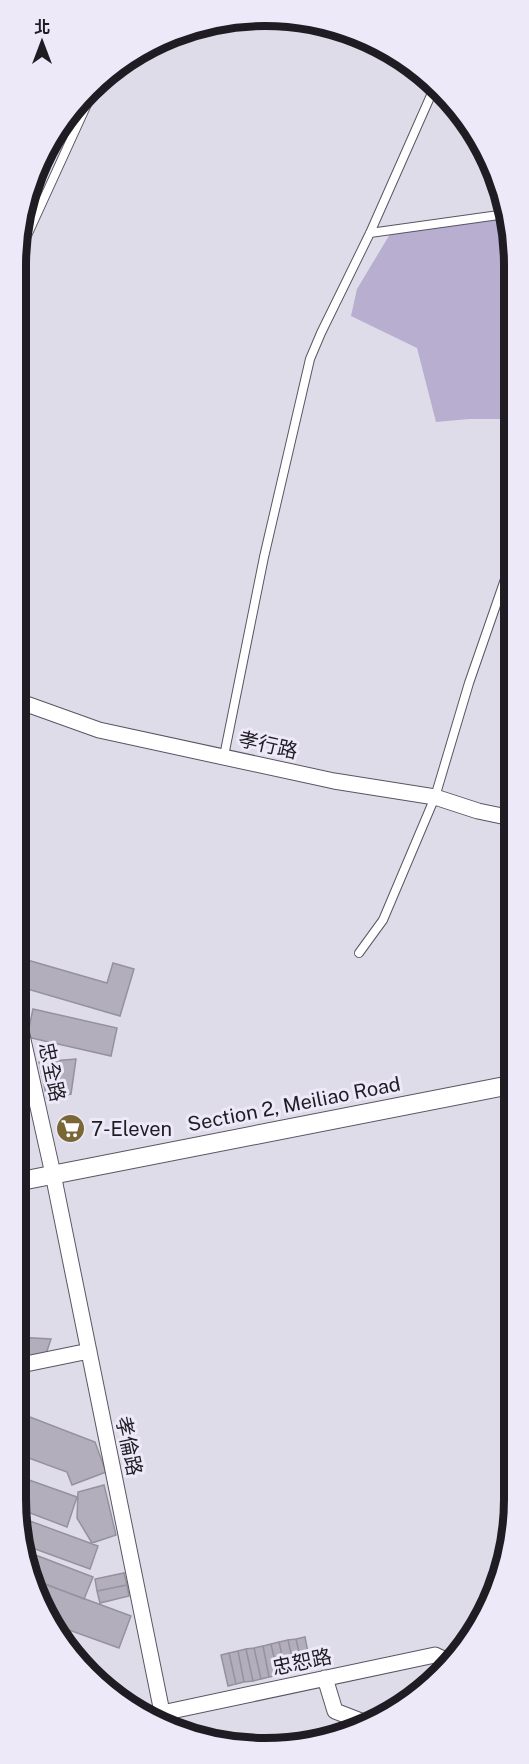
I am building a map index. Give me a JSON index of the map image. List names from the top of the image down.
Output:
{
  "streets": {
    "street": [
      "孝行路",
      "忠全路",
      "Section 2, Meiliao Road",
      "孝倫路",
      "忠恕路"
    ]
  },
  "crossings": [
    ["忠全路", "Section 2, Meiliao Road"],
    ["忠全路", "孝倫路"],
    ["Section 2, Meiliao Road", "孝倫路"]
  ],
  "places": {
    "supermarket": ["7-Eleven"]
  },
  "north": "top"
}
